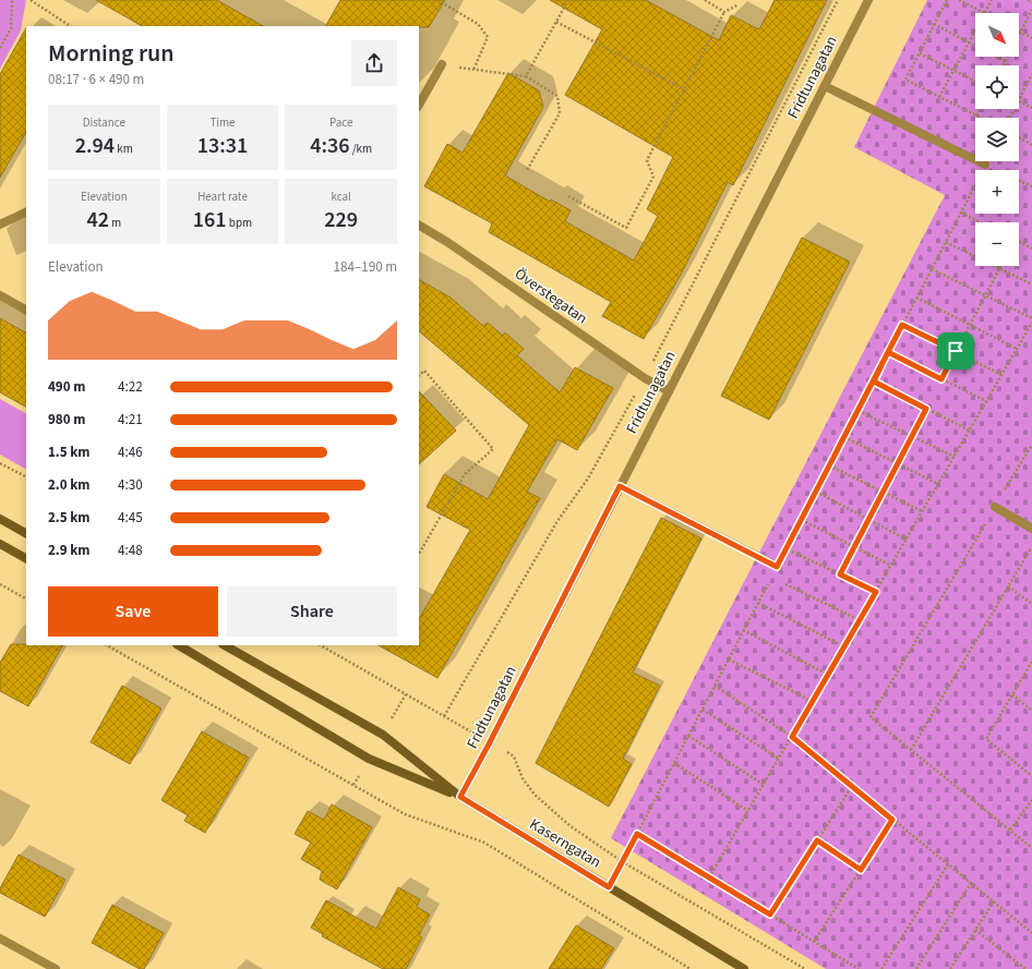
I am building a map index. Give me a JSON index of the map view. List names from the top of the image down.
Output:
{
  "streets": {
    "main road": ["Kaserngatan"],
    "street": ["Fridtunagatan", "Överstegatan"]
  },
  "crossings": [
    ["Fridtunagatan", "Överstegatan"],
    ["Fridtunagatan", "Kaserngatan"]
  ],
  "north": "bottom right",
  "page": {
    "map_buttons": ["+", "−"],
    "heading": ["Morning run", "08:17 · 6 × 490 m"],
    "stats": [
      ["Distance", "2.94 km"],
      ["Time", "13:31"],
      ["Pace", "4:36 /km"],
      ["Elevation", "42 m"],
      ["Heart rate", "161 bpm"],
      ["kcal", "229"]
    ],
    "chart": ["Elevation", "184–190 m"],
    "list": [
      {
        "name": "490 m",
        "note": "4:22"
      },
      {
        "name": "980 m",
        "note": "4:21"
      },
      {
        "name": "1.5 km",
        "note": "4:46"
      },
      {
        "name": "2.0 km",
        "note": "4:30"
      },
      {
        "name": "2.5 km",
        "note": "4:45"
      },
      {
        "name": "2.9 km",
        "note": "4:48"
      }
    ],
    "buttons": ["Save", "Share"]
  }
}
